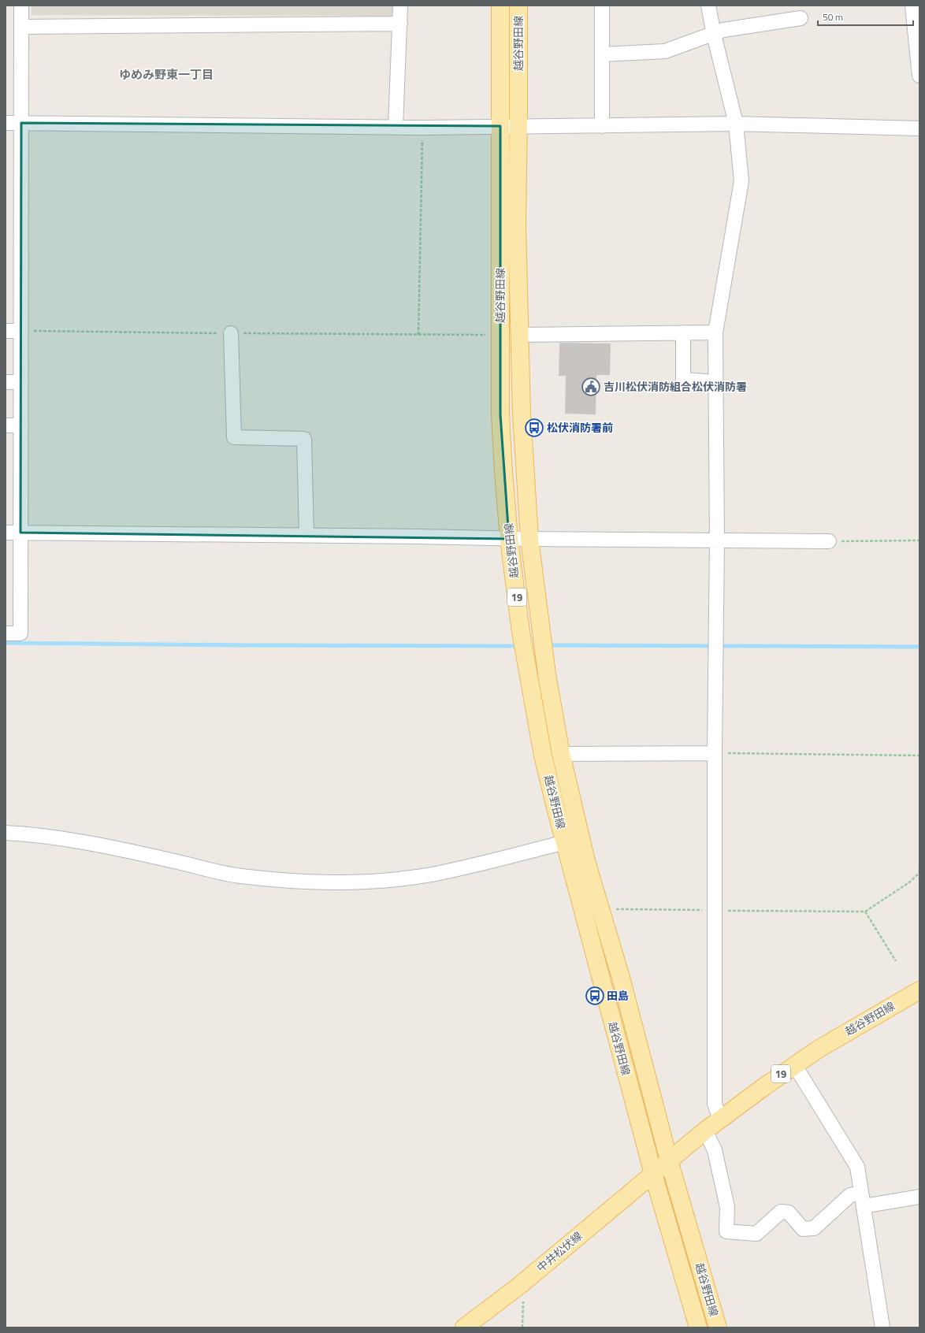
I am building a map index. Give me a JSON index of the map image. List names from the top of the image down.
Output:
{
  "streets": {
    "main road": ["越谷野田線", "19", "中井松伏線"]
  },
  "crossings": [
    ["越谷野田線", "中井松伏線"]
  ],
  "districts": ["ゆめみ野東一丁目"],
  "places": {
    "public building": ["吉川松伏消防組合松伏消防署"],
    "bus stop": ["松伏消防署前", "田島"]
  },
  "scale_bar": "50 m"
}
